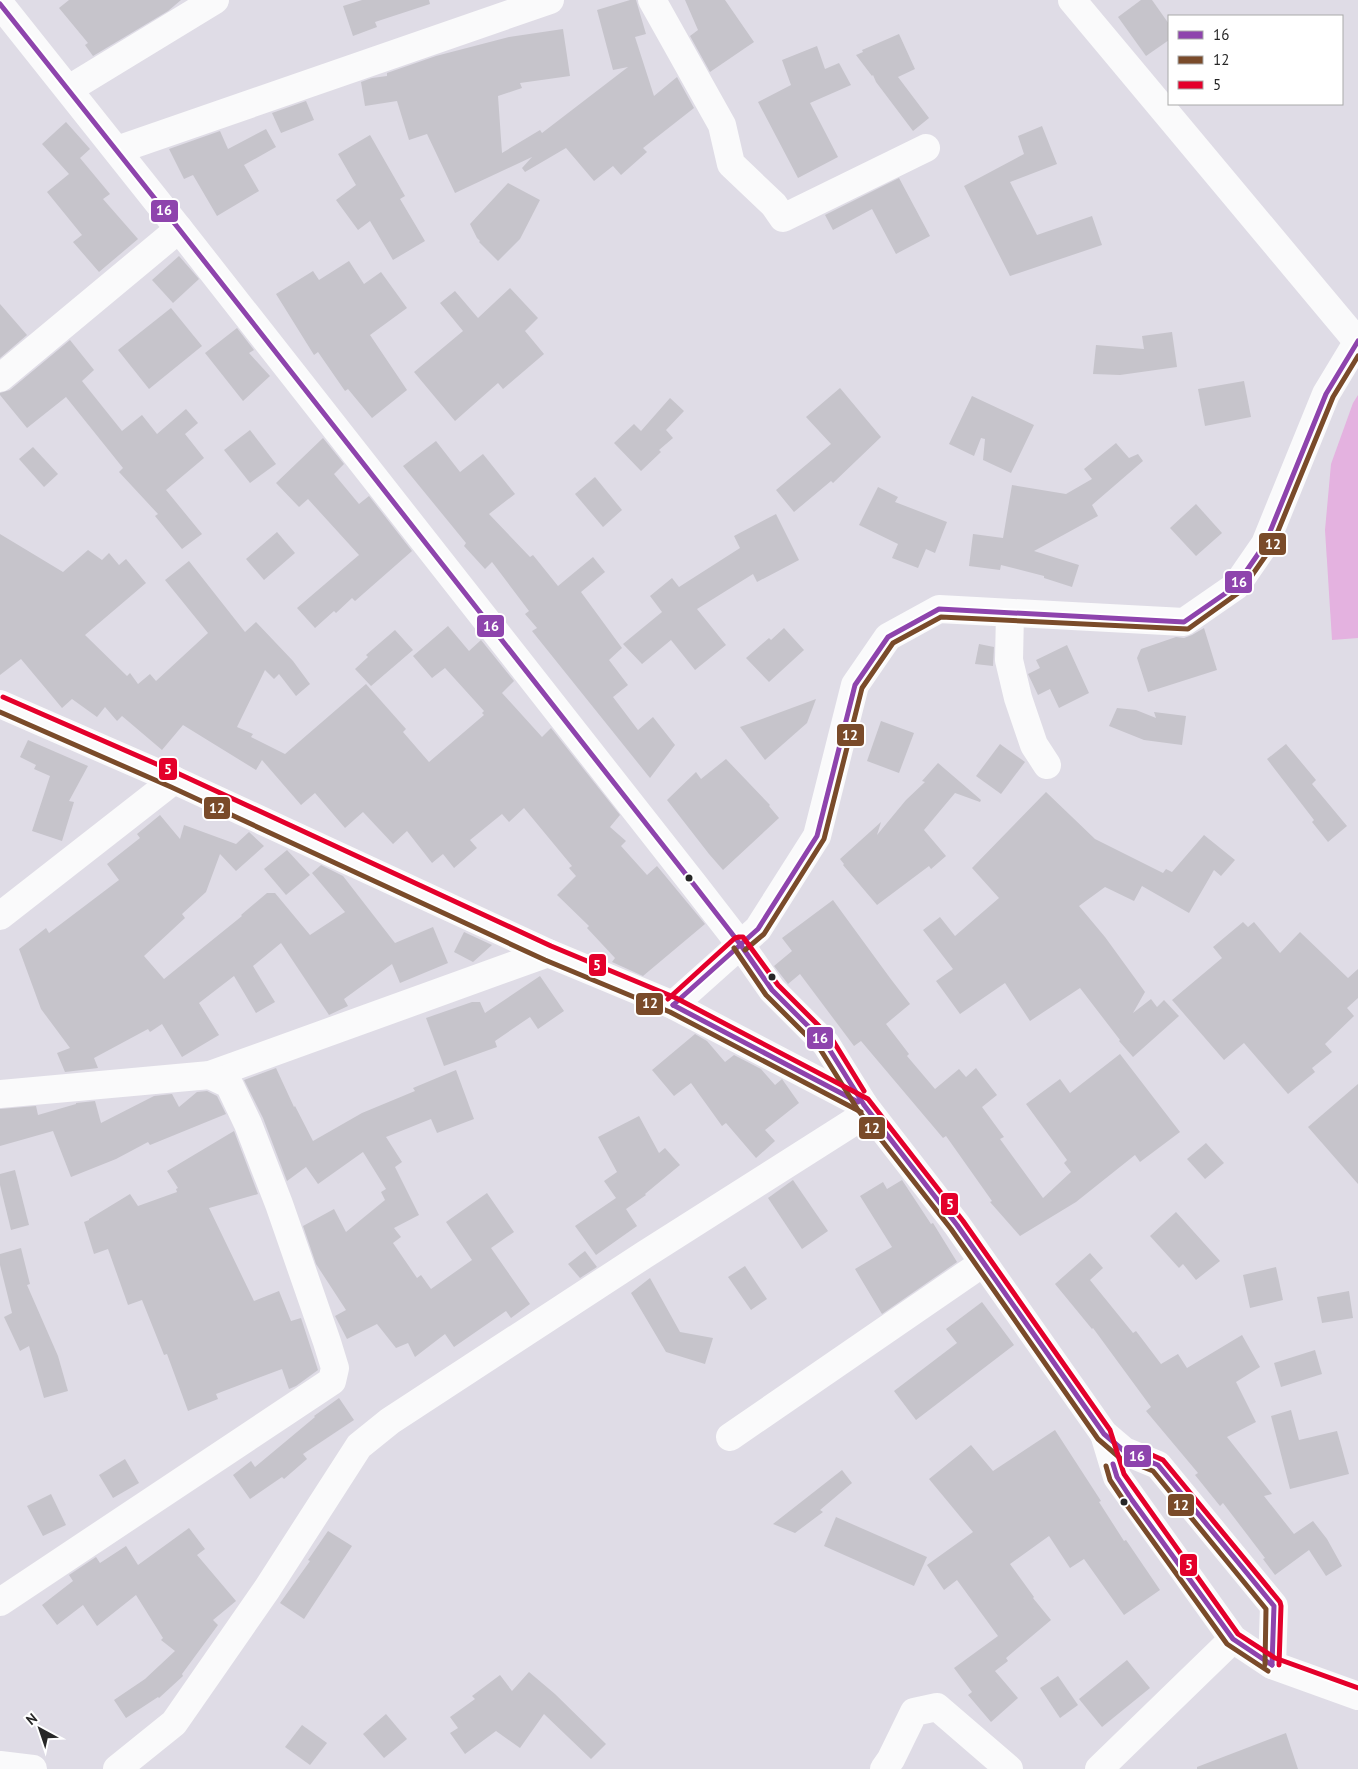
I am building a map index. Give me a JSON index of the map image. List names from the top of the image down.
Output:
{
  "lines": ["transit line 16", "transit line 12", "transit line 5"],
  "legend": ["16", "12", "5"],
  "north": "top left"
}
